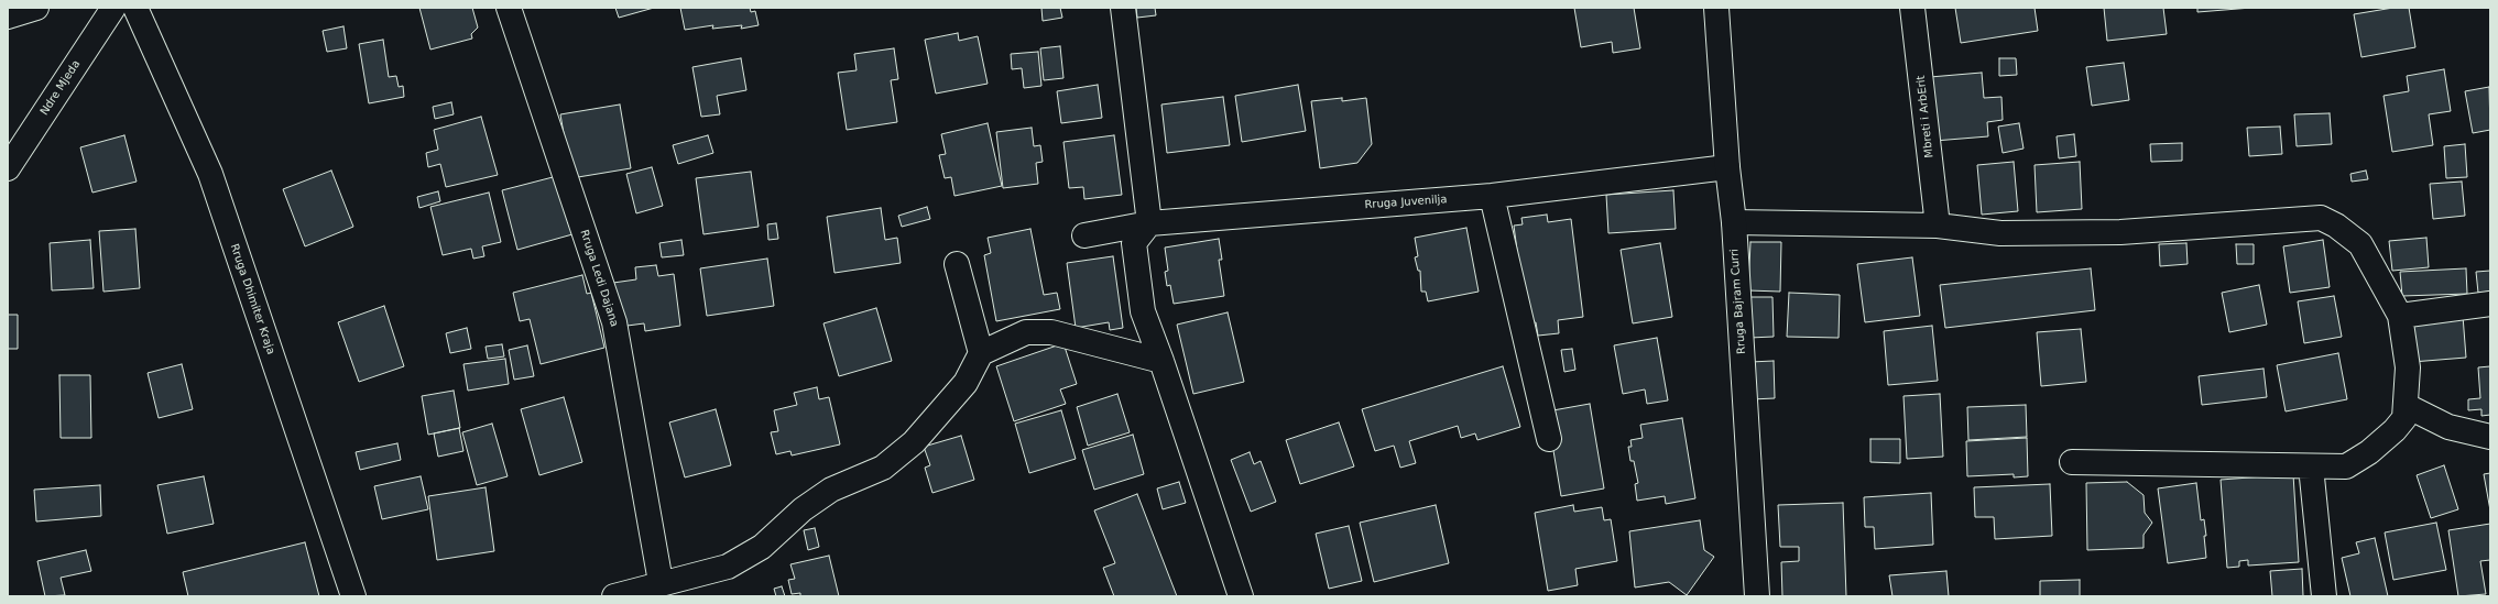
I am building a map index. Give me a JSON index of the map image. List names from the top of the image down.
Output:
{
  "streets": {
    "street": [
      "Ndre Mjeda",
      "Mbreti i ArbErit",
      "Rruga Juvenilja",
      "Rruga Ledi Dajana",
      "Rruga Dhimiter Kraja",
      "Rruga Bajram Curri"
    ]
  },
  "crossings": [
    ["Rruga Juvenilja", "Rruga Bajram Curri"]
  ]
}
